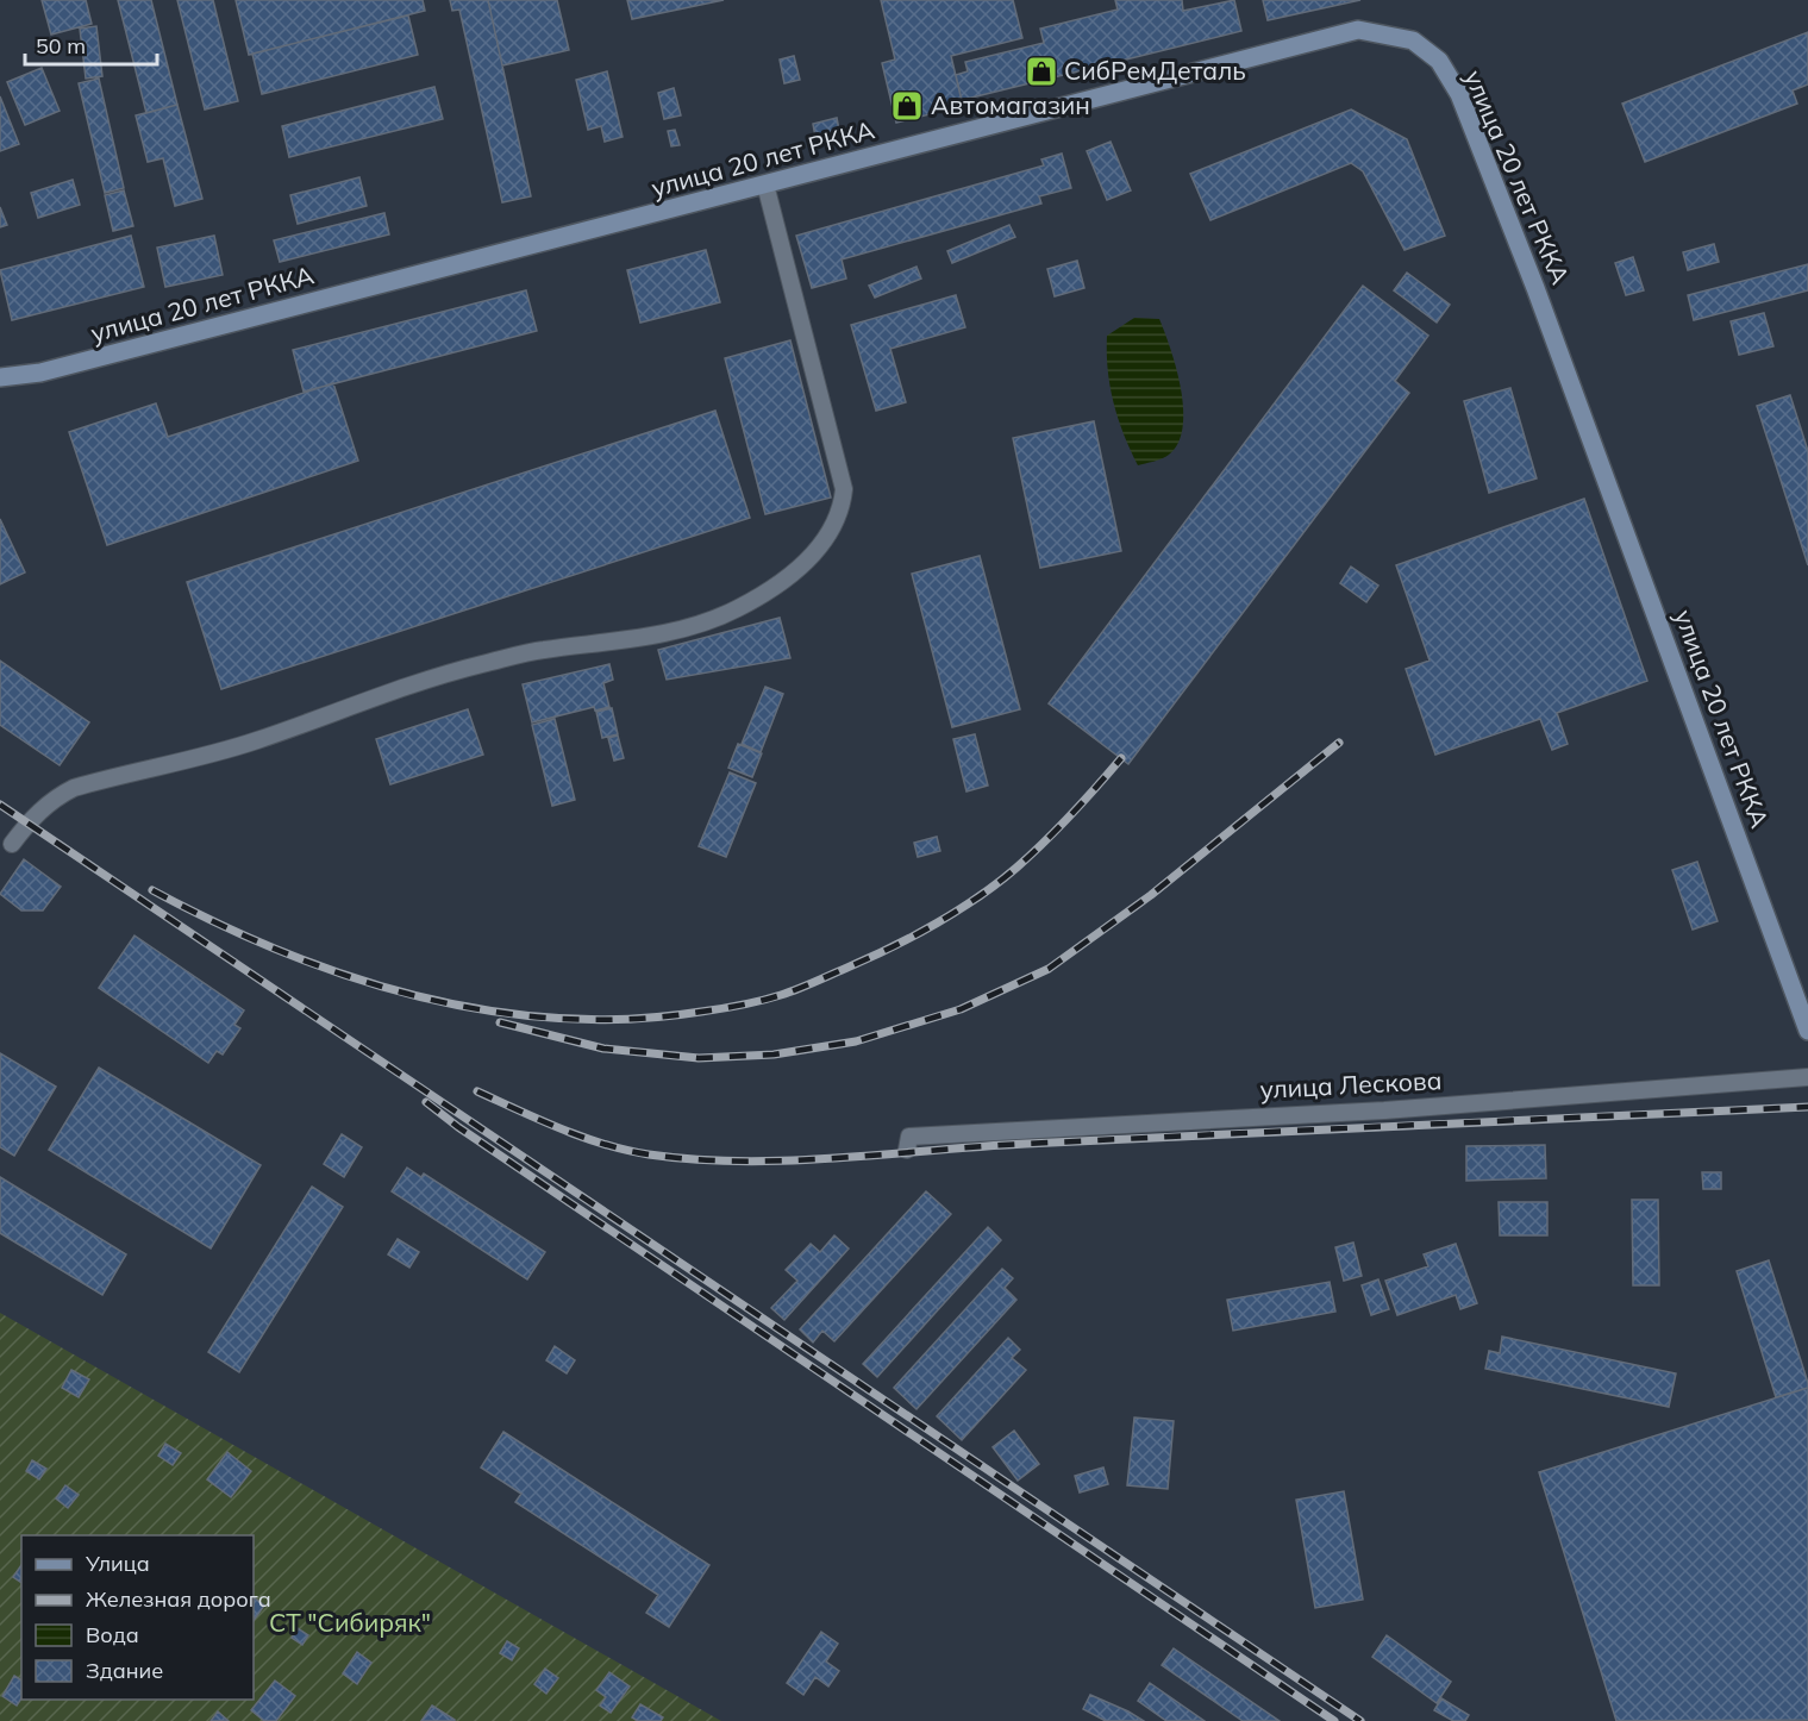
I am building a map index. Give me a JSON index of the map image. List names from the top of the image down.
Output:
{
  "streets": {
    "main road": ["улица 20 лет РККА"],
    "street": ["улица Лескова"]
  },
  "parks": ["СТ \"Сибиряк\""],
  "places": {
    "shop": ["СибРемДеталь", "Автомагазин"]
  },
  "legend": [
    "Улица",
    "Железная дорога",
    "Вода",
    "Здание"
  ],
  "scale_bar": "50 m"
}
